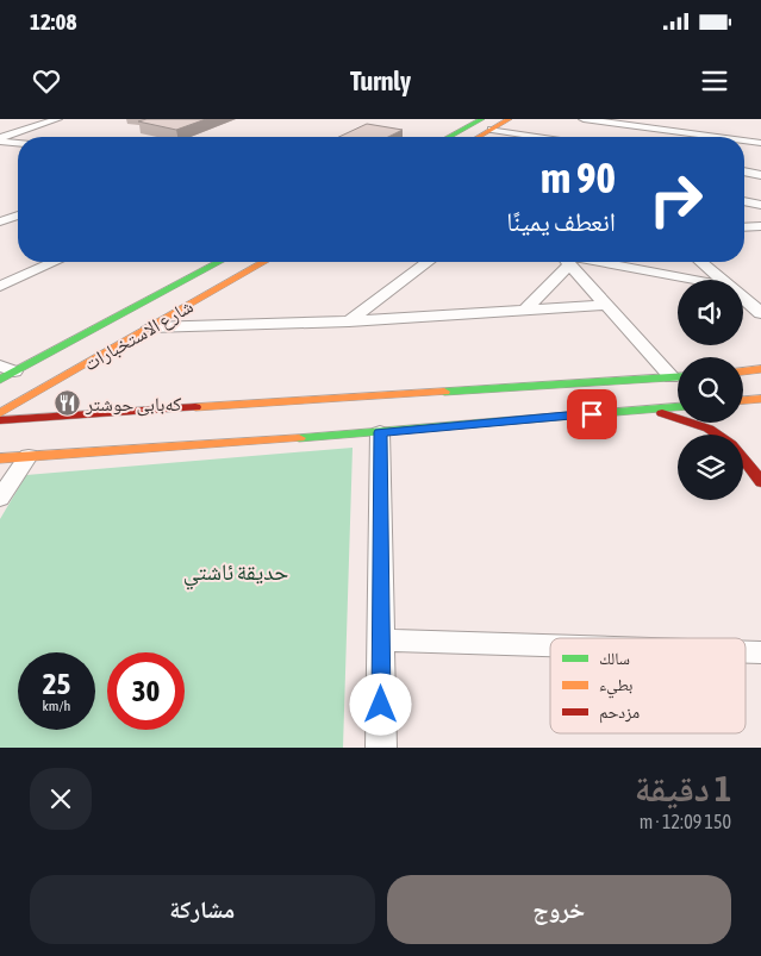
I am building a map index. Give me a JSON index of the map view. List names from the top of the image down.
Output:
{
  "streets": {
    "main road": ["شارع الاستخبارات"]
  },
  "parks": ["حديقة ئاشتي"],
  "places": {
    "restaurant": ["کەبابی حوشتر"]
  },
  "legend": ["سالك", "بطيء", "مزدحم"],
  "page": {
    "status": "12:08",
    "header": "Turnly",
    "turn": ["90 m", "انعطف يمينًا"],
    "speed": "25 km/h",
    "limit": "30",
    "heading": ["1 دقيقة", "150 m · 12:09"],
    "buttons": ["خروج", "مشاركة"]
  }
}
